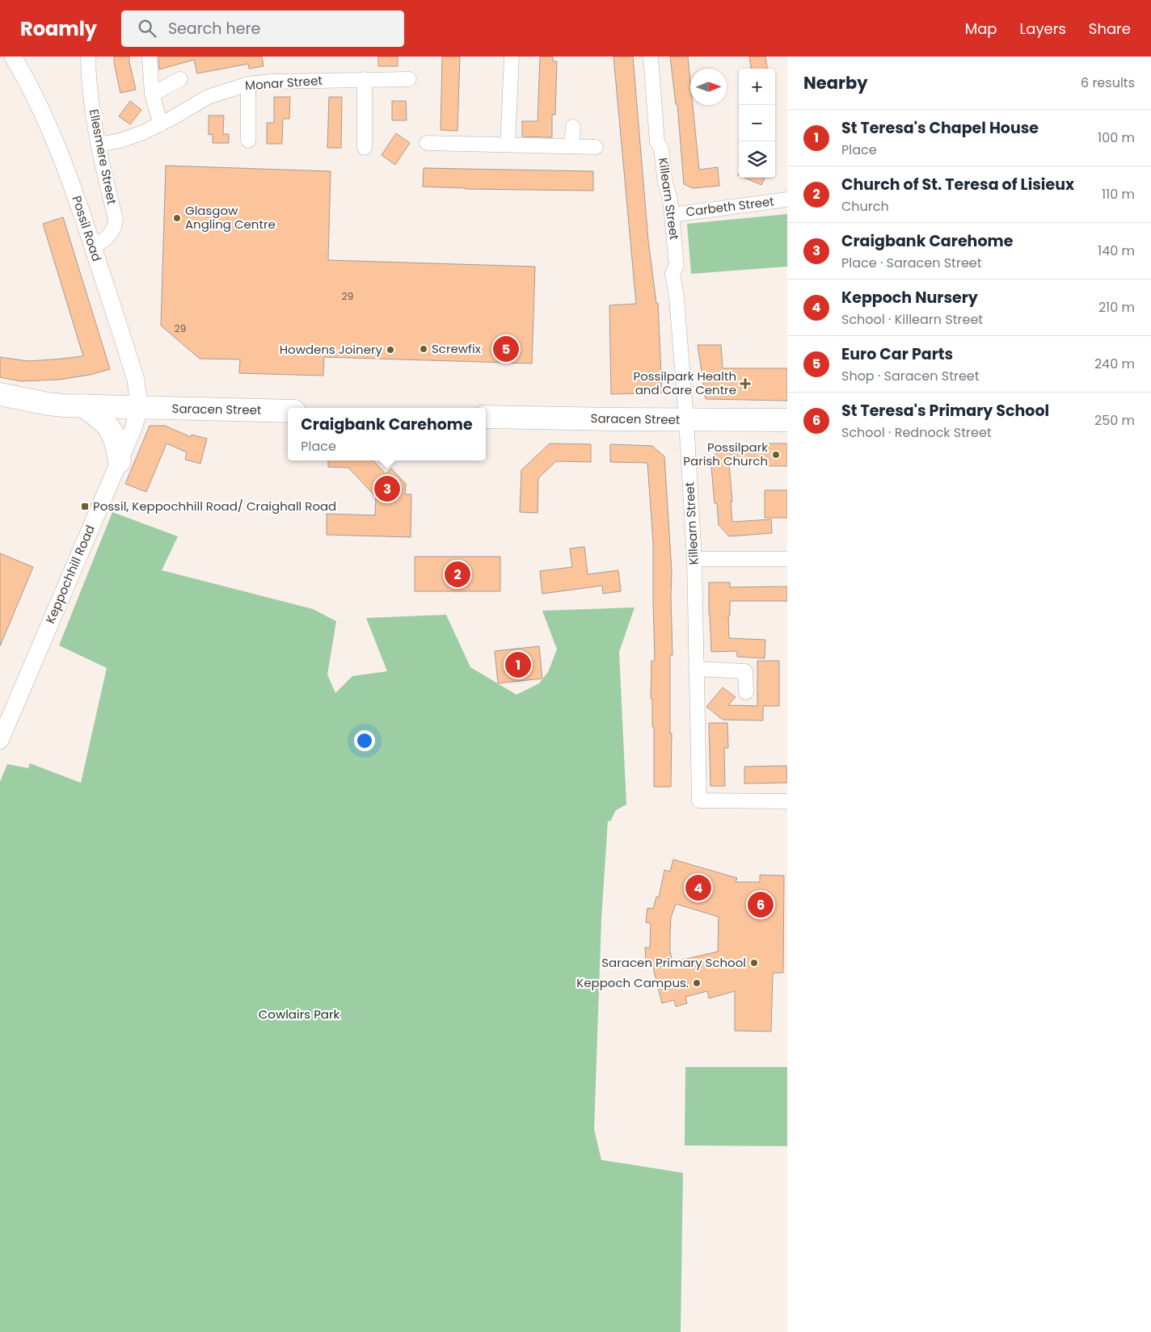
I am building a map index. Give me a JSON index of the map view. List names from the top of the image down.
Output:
{
  "streets": {
    "main road": ["Saracen Street"],
    "street": [
      "Monar Street",
      "Ellesmere Street",
      "Killearn Street",
      "Carbeth Street",
      "Possil Road",
      "Keppochhill Road"
    ]
  },
  "crossings": [
    ["Monar Street", "Ellesmere Street"],
    ["Ellesmere Street", "Possil Road"],
    ["Killearn Street", "Carbeth Street"],
    ["Killearn Street", "Saracen Street"],
    ["Possil Road", "Saracen Street"],
    ["Possil Road", "Keppochhill Road"],
    ["Saracen Street", "Keppochhill Road"]
  ],
  "parks": ["Cowlairs Park"],
  "places": {
    "other": [
      "Glasgow Angling Centre",
      "Screwfix",
      "Howdens Joinery",
      "Possilpark Parish Church",
      "Saracen Primary School",
      "Keppoch Campus."
    ],
    "health": ["Possilpark Health and Care Centre"],
    "transit": ["Possil, Keppochhill Road/ Craighall Road"]
  },
  "house_numbers": ["29", "29"],
  "north": "right",
  "page": {
    "header": "Roamly",
    "search": "Search here",
    "nav": ["Map", "Layers", "Share"],
    "heading": ["Nearby", "6 results"],
    "map_buttons": ["+", "−"],
    "list": [
      {
        "mark": "1",
        "name": "St Teresa's Chapel House",
        "note": "Place",
        "value": "100 m"
      },
      {
        "mark": "2",
        "name": "Church of St. Teresa of Lisieux",
        "note": "Church",
        "value": "110 m"
      },
      {
        "mark": "3",
        "name": "Craigbank Carehome",
        "note": "Place · Saracen Street",
        "value": "140 m"
      },
      {
        "mark": "4",
        "name": "Keppoch Nursery",
        "note": "School · Killearn Street",
        "value": "210 m"
      },
      {
        "mark": "5",
        "name": "Euro Car Parts",
        "note": "Shop · Saracen Street",
        "value": "240 m"
      },
      {
        "mark": "6",
        "name": "St Teresa's Primary School",
        "note": "School · Rednock Street",
        "value": "250 m"
      }
    ],
    "pins": [
      "5",
      "3",
      "2",
      "1",
      "4",
      "6"
    ],
    "popup": ["Craigbank Carehome", "Place"]
  }
}
